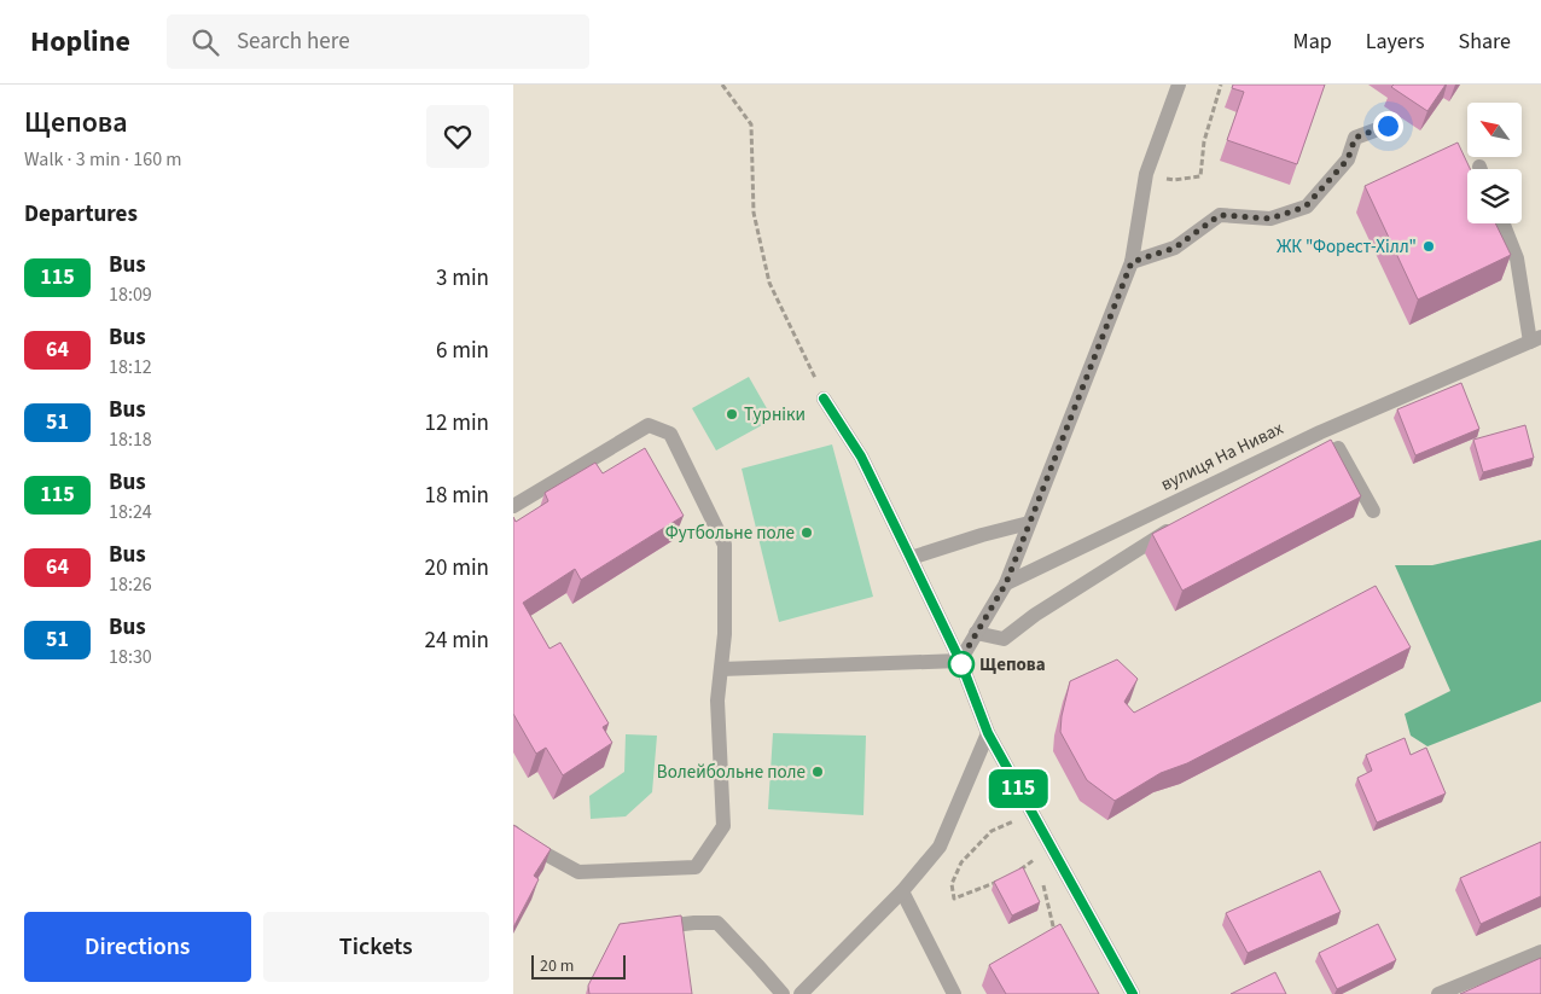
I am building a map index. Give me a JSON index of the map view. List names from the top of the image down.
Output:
{
  "streets": {
    "street": ["вулиця На Нивах"]
  },
  "places": [
    "ЖК \"Форест-Хілл\"",
    "Турніки",
    "Футбольне поле",
    "Щепова",
    "Волейбольне поле"
  ],
  "lines": ["bus line 115"],
  "scale_bar": "20 m",
  "north": "top left",
  "page": {
    "header": "Hopline",
    "search": "Search here",
    "nav": ["Map", "Layers", "Share"],
    "heading": [
      ["Щепова", "Walk · 3 min · 160 m"],
      "Departures"
    ],
    "on_map": "115",
    "list": [
      {
        "mark": "115",
        "name": "Bus",
        "note": "18:09",
        "value": "3 min"
      },
      {
        "mark": "64",
        "name": "Bus",
        "note": "18:12",
        "value": "6 min"
      },
      {
        "mark": "51",
        "name": "Bus",
        "note": "18:18",
        "value": "12 min"
      },
      {
        "mark": "115",
        "name": "Bus",
        "note": "18:24",
        "value": "18 min"
      },
      {
        "mark": "64",
        "name": "Bus",
        "note": "18:26",
        "value": "20 min"
      },
      {
        "mark": "51",
        "name": "Bus",
        "note": "18:30",
        "value": "24 min"
      }
    ],
    "buttons": ["Directions", "Tickets"],
    "scale": "20 m"
  }
}
